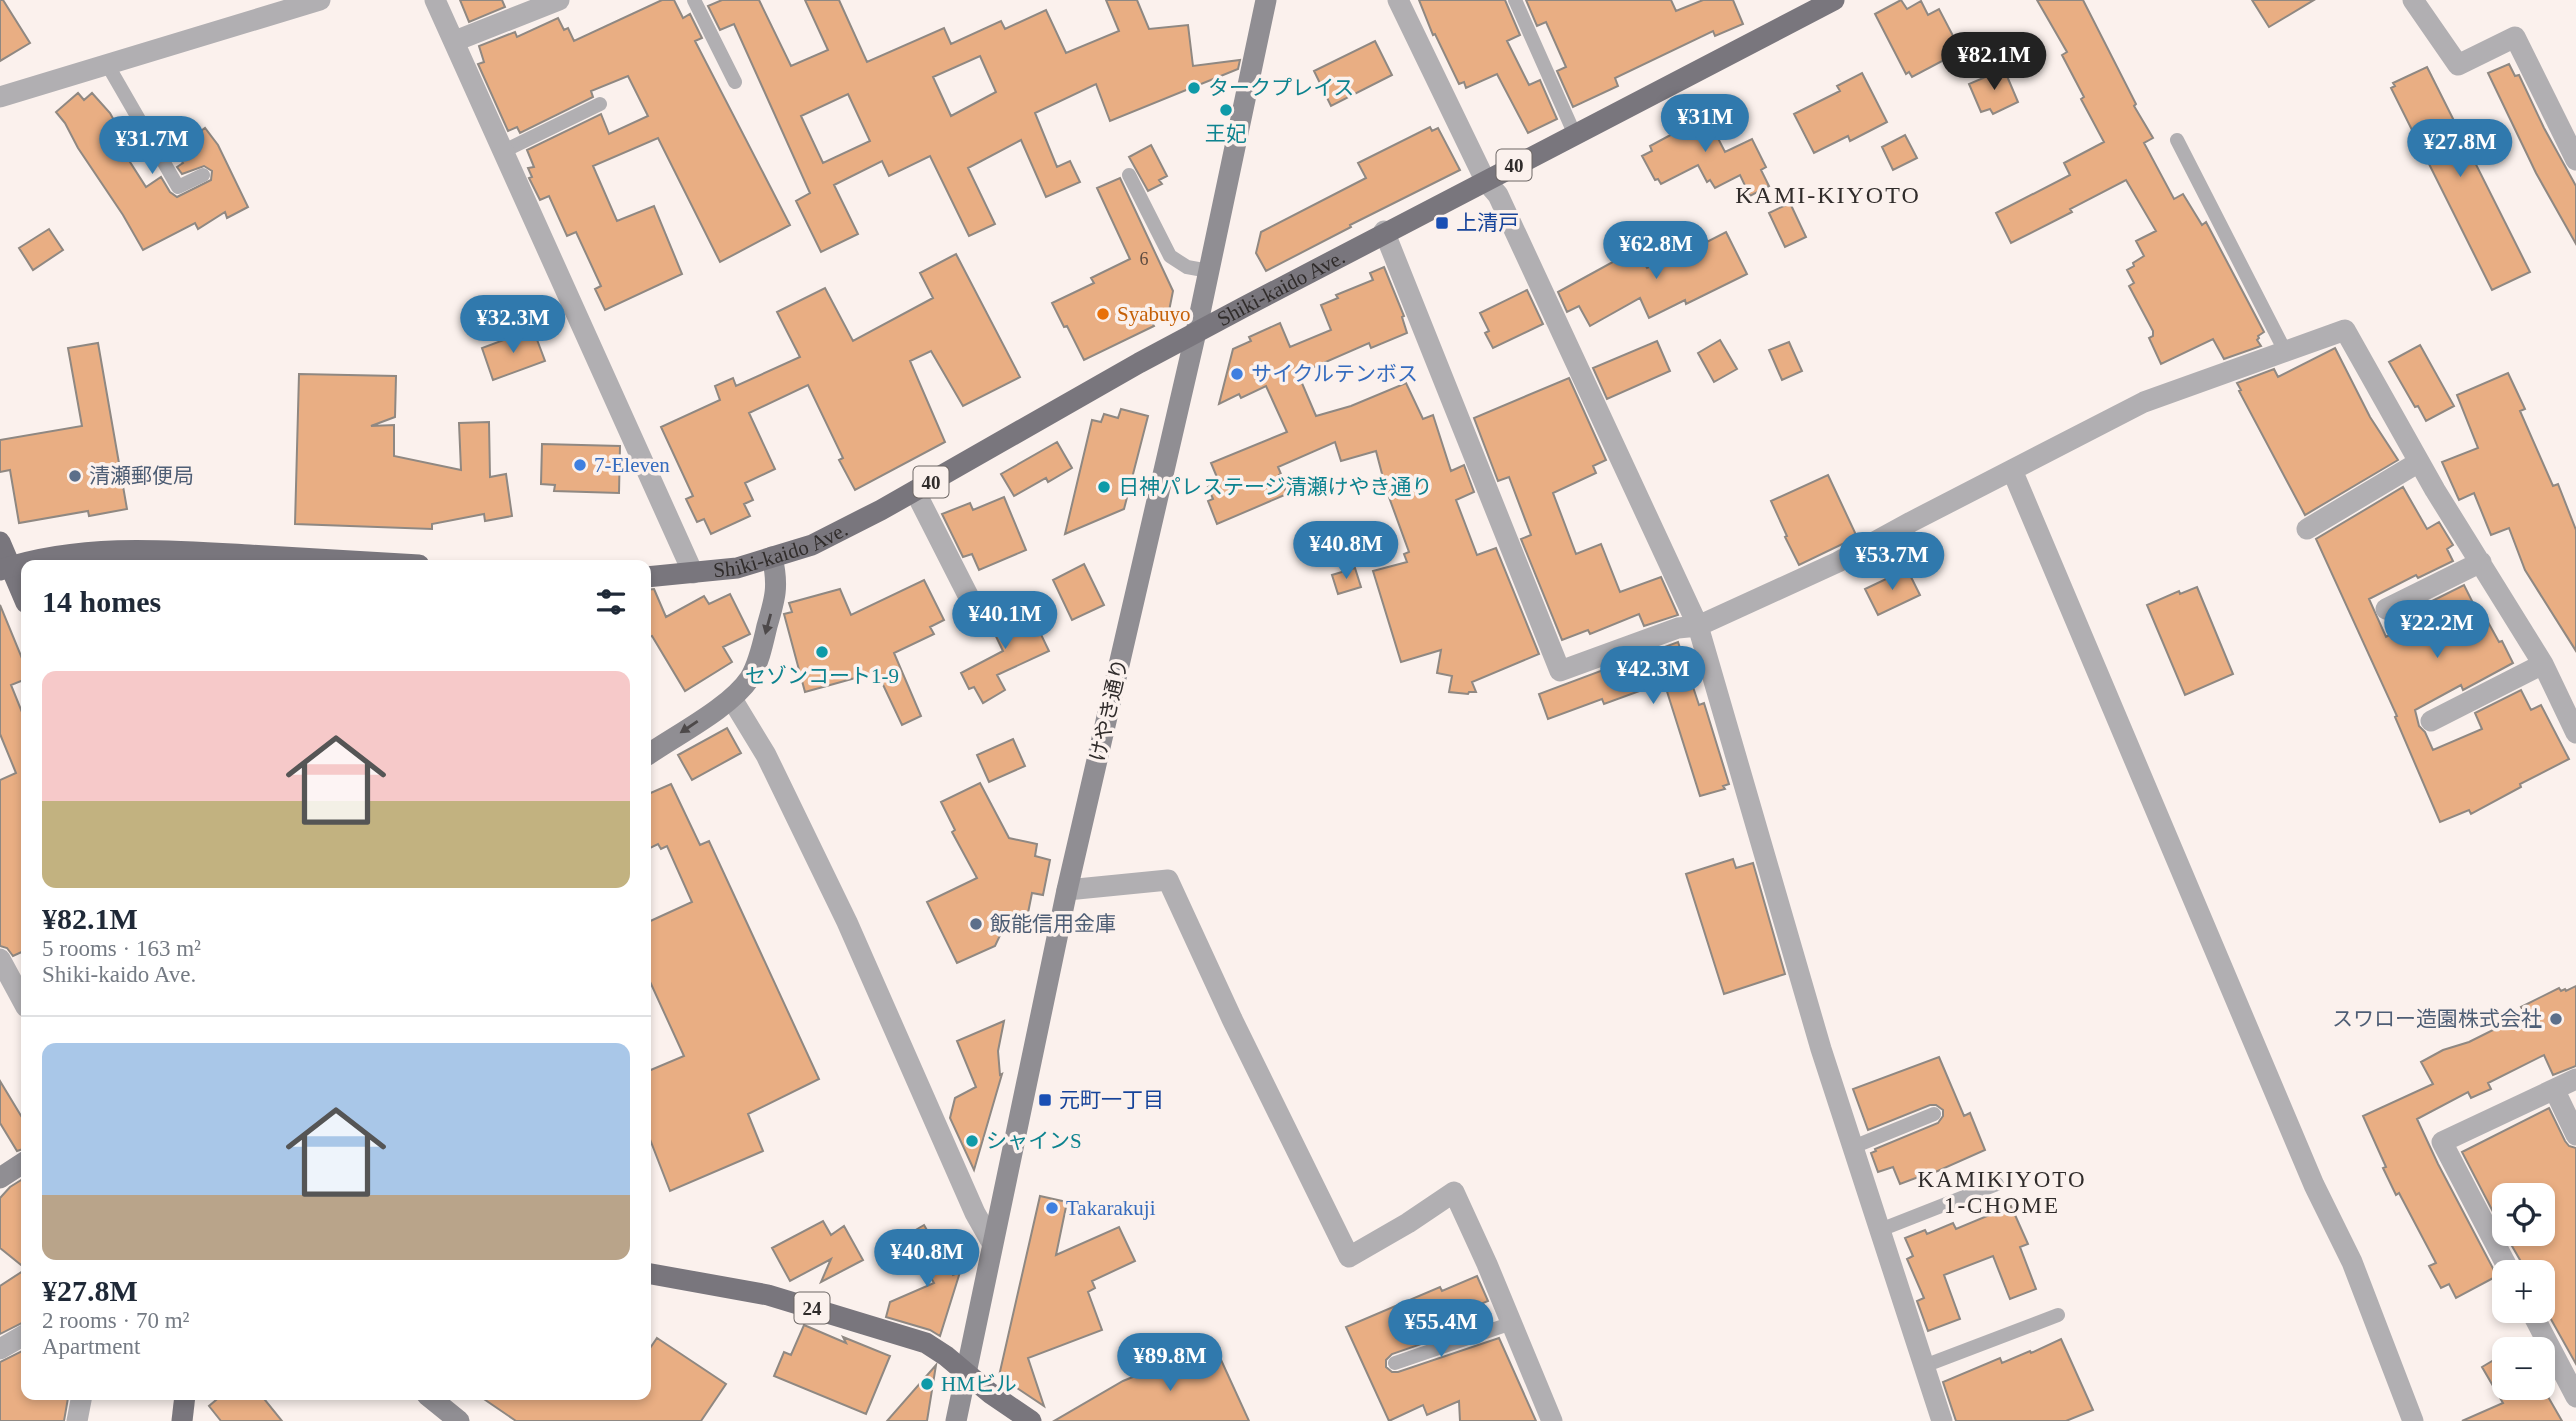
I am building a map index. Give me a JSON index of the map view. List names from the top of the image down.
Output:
{
  "streets": {
    "main road": ["40", "Shiki-kaido Ave.", "24"],
    "street": ["けやき通り"]
  },
  "crossings": [
    ["Shiki-kaido Ave.", "けやき通り"],
    ["けやき通り", "24"]
  ],
  "districts": ["KAMI-KIYOTO", "KAMIKIYOTO 1-CHOME"],
  "places": {
    "other": [
      "タークプレイス",
      "王妃",
      "Syabuyo",
      "サイクルテンボス",
      "7-Eleven",
      "清瀬郵便局",
      "日神パレステージ清瀬けやき通り",
      "セゾンコート1-9",
      "飯能信用金庫",
      "スワロー造園株式会社",
      "シャインS",
      "Takarakuji",
      "HMビル"
    ],
    "transit": ["上清戸", "元町一丁目"]
  },
  "house_numbers": ["6"],
  "page": {
    "price": [
      "¥82.1M",
      "¥31M",
      "¥31.7M",
      "¥27.8M",
      "¥62.8M",
      "¥32.3M",
      "¥40.8M",
      "¥53.7M",
      "¥40.1M",
      "¥22.2M",
      "¥42.3M",
      "¥40.8M",
      "¥55.4M",
      "¥89.8M"
    ],
    "heading": "14 homes",
    "list": [
      {
        "name": "¥82.1M",
        "note": "5 rooms · 163 m² · Shiki-kaido Ave."
      },
      {
        "name": "¥27.8M",
        "note": "2 rooms · 70 m² · Apartment"
      }
    ],
    "map_buttons": ["+", "−"]
  }
}
